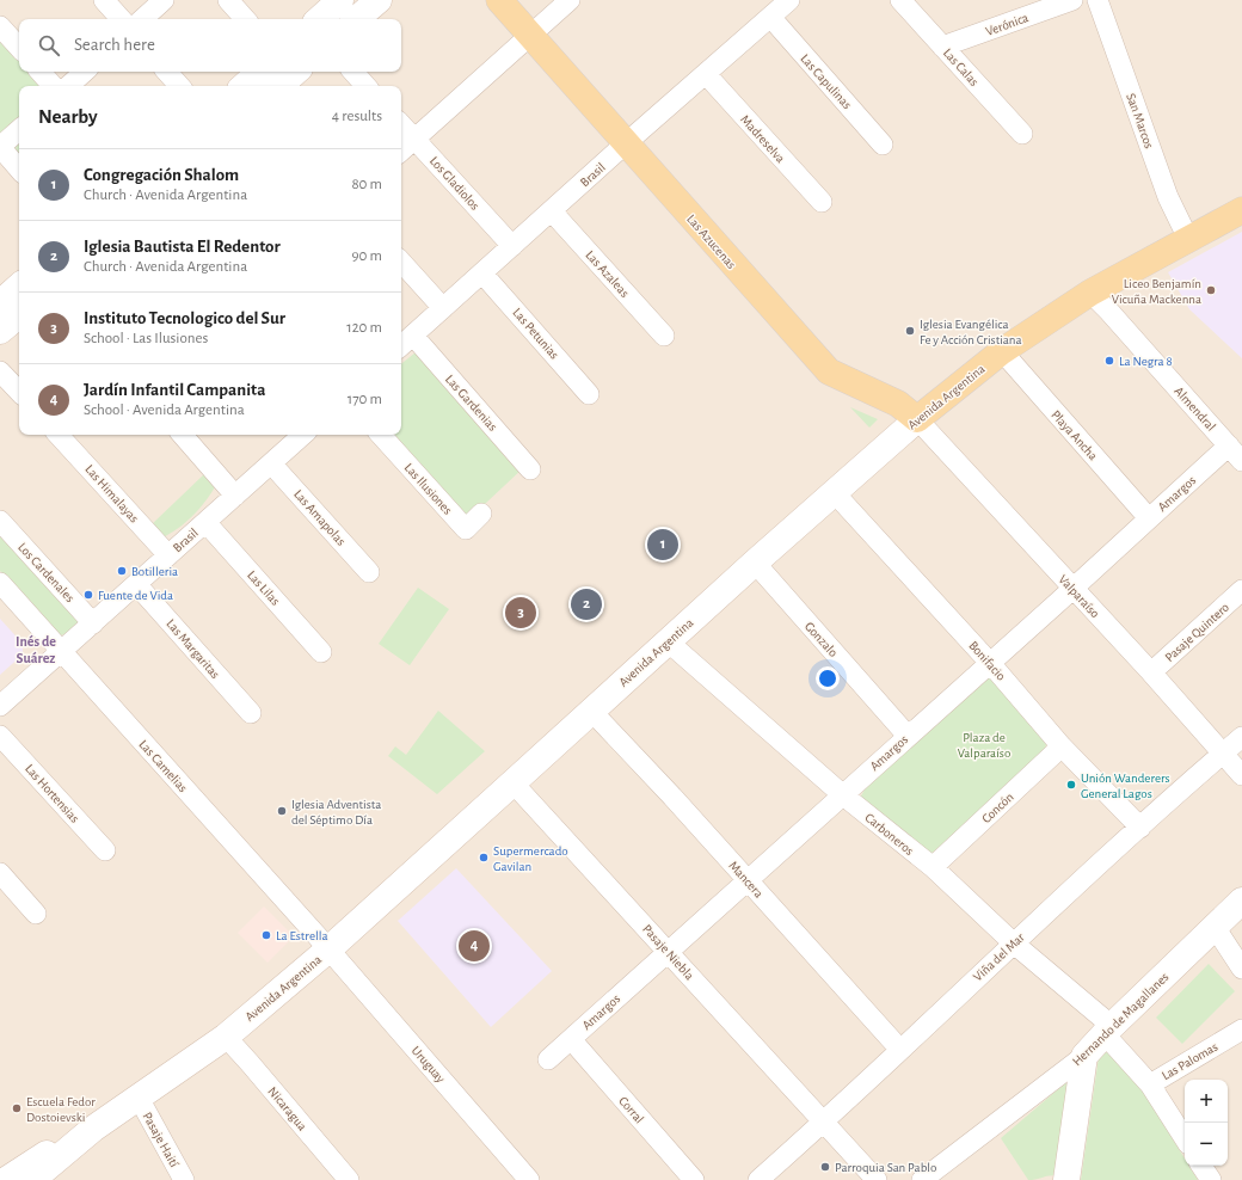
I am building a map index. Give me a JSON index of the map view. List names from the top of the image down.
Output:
{
  "streets": {
    "main road": ["Las Azucenas", "Avenida Argentina", "Hernando de Magallanes"],
    "street": [
      "Verónica",
      "Las Calas",
      "Las Capulinas",
      "San Marcos",
      "Madreselva",
      "Brasil",
      "Los Gladiolos",
      "Las Azaleas",
      "Las Petunias",
      "Las Gardenias",
      "Almendral",
      "Playa Ancha",
      "Las Ilusiones",
      "Las Himalayas",
      "Amargos",
      "Las Amapolas",
      "Los Cardenales",
      "Las Lilas",
      "Valparaíso",
      "Pasaje Quintero",
      "Gonzalo",
      "Las Margaritas",
      "Bonifacio",
      "Las Camelias",
      "Las Hortensias",
      "Concón",
      "Carboneros",
      "Mancera",
      "Pasaje Niebla",
      "Viña del Mar",
      "Las Palomas",
      "Uruguay",
      "Nicaragua",
      "Corral",
      "Pasaje Haití"
    ]
  },
  "crossings": [
    ["Verónica", "Las Calas"],
    ["Las Capulinas", "Brasil"],
    ["San Marcos", "Avenida Argentina"],
    ["Madreselva", "Brasil"],
    ["Brasil", "Los Gladiolos"],
    ["Brasil", "Las Azucenas"],
    ["Brasil", "Las Azaleas"],
    ["Brasil", "Las Petunias"],
    ["Brasil", "Las Gardenias"],
    ["Brasil", "Las Himalayas"],
    ["Brasil", "Las Amapolas"],
    ["Brasil", "Los Cardenales"],
    ["Brasil", "Las Lilas"],
    ["Brasil", "Las Margaritas"],
    ["Brasil", "Las Camelias"],
    ["Las Azucenas", "Avenida Argentina"],
    ["Las Azucenas", "Valparaíso"],
    ["Avenida Argentina", "Almendral"],
    ["Avenida Argentina", "Playa Ancha"],
    ["Avenida Argentina", "Valparaíso"],
    ["Avenida Argentina", "Gonzalo"],
    ["Avenida Argentina", "Bonifacio"],
    ["Avenida Argentina", "Las Camelias"],
    ["Avenida Argentina", "Carboneros"],
    ["Avenida Argentina", "Mancera"],
    ["Avenida Argentina", "Pasaje Niebla"],
    ["Avenida Argentina", "Uruguay"],
    ["Avenida Argentina", "Nicaragua"],
    ["Avenida Argentina", "Pasaje Haití"],
    ["Almendral", "Amargos"],
    ["Playa Ancha", "Amargos"],
    ["Amargos", "Valparaíso"],
    ["Amargos", "Gonzalo"],
    ["Amargos", "Bonifacio"],
    ["Amargos", "Carboneros"],
    ["Amargos", "Mancera"],
    ["Amargos", "Pasaje Niebla"],
    ["Amargos", "Corral"],
    ["Valparaíso", "Pasaje Quintero"],
    ["Valparaíso", "Viña del Mar"],
    ["Bonifacio", "Concón"],
    ["Bonifacio", "Viña del Mar"],
    ["Las Camelias", "Uruguay"],
    ["Concón", "Carboneros"],
    ["Carboneros", "Viña del Mar"],
    ["Carboneros", "Hernando de Magallanes"],
    ["Carboneros", "Las Palomas"],
    ["Mancera", "Viña del Mar"],
    ["Pasaje Niebla", "Viña del Mar"]
  ],
  "districts": ["Inés de Suárez"],
  "parks": ["Plaza de Valparaíso"],
  "places": [
    "Liceo Benjamín Vicuña Mackenna",
    "Iglesia Evangélica Fe y Acción Cristiana",
    "La Negra 8",
    "Botilleria",
    "Fuente de Vida",
    "Unión Wanderers General Lagos",
    "Iglesia Adventista del Séptimo Día",
    "Supermercado Gavilan",
    "La Estrella",
    "Escuela Fedor Dostoievski",
    "Parroquia San Pablo"
  ],
  "page": {
    "search": "Search here",
    "heading": ["Nearby", "4 results"],
    "list": [
      {
        "mark": "1",
        "name": "Congregación Shalom",
        "note": "Church · Avenida Argentina",
        "value": "80 m"
      },
      {
        "mark": "2",
        "name": "Iglesia Bautista El Redentor",
        "note": "Church · Avenida Argentina",
        "value": "90 m"
      },
      {
        "mark": "3",
        "name": "Instituto Tecnologico del Sur",
        "note": "School · Las Ilusiones",
        "value": "120 m"
      },
      {
        "mark": "4",
        "name": "Jardín Infantil Campanita",
        "note": "School · Avenida Argentina",
        "value": "170 m"
      }
    ],
    "pins": [
      "1",
      "2",
      "3",
      "4"
    ],
    "map_buttons": ["+", "−"]
  }
}
